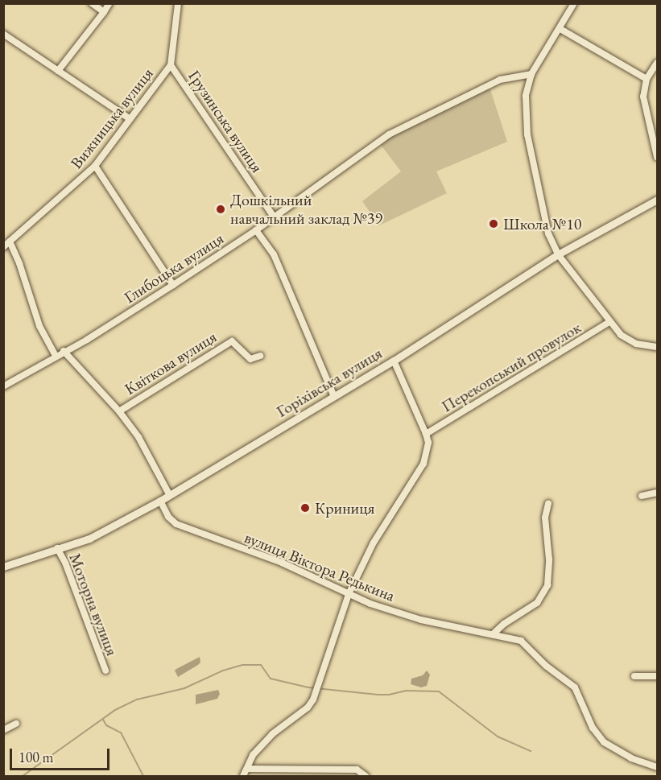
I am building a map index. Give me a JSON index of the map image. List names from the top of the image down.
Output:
{
  "streets": {
    "street": [
      "Вижницька вулиця",
      "Грузинська вулиця",
      "Глибоцька вулиця",
      "Квіткова вулиця",
      "Перекопський провулок",
      "Горіхівська вулиця",
      "вулиця Віктора Редькина",
      "Моторна вулиця"
    ]
  },
  "crossings": [
    ["Вижницька вулиця", "Грузинська вулиця"],
    ["Грузинська вулиця", "Глибоцька вулиця"],
    ["Горіхівська вулиця", "вулиця Віктора Редькина"],
    ["Горіхівська вулиця", "Моторна вулиця"]
  ],
  "places": ["Дошкільний навчальний заклад №39", "Школа №10", "Криниця"],
  "scale_bar": "100 m"
}
